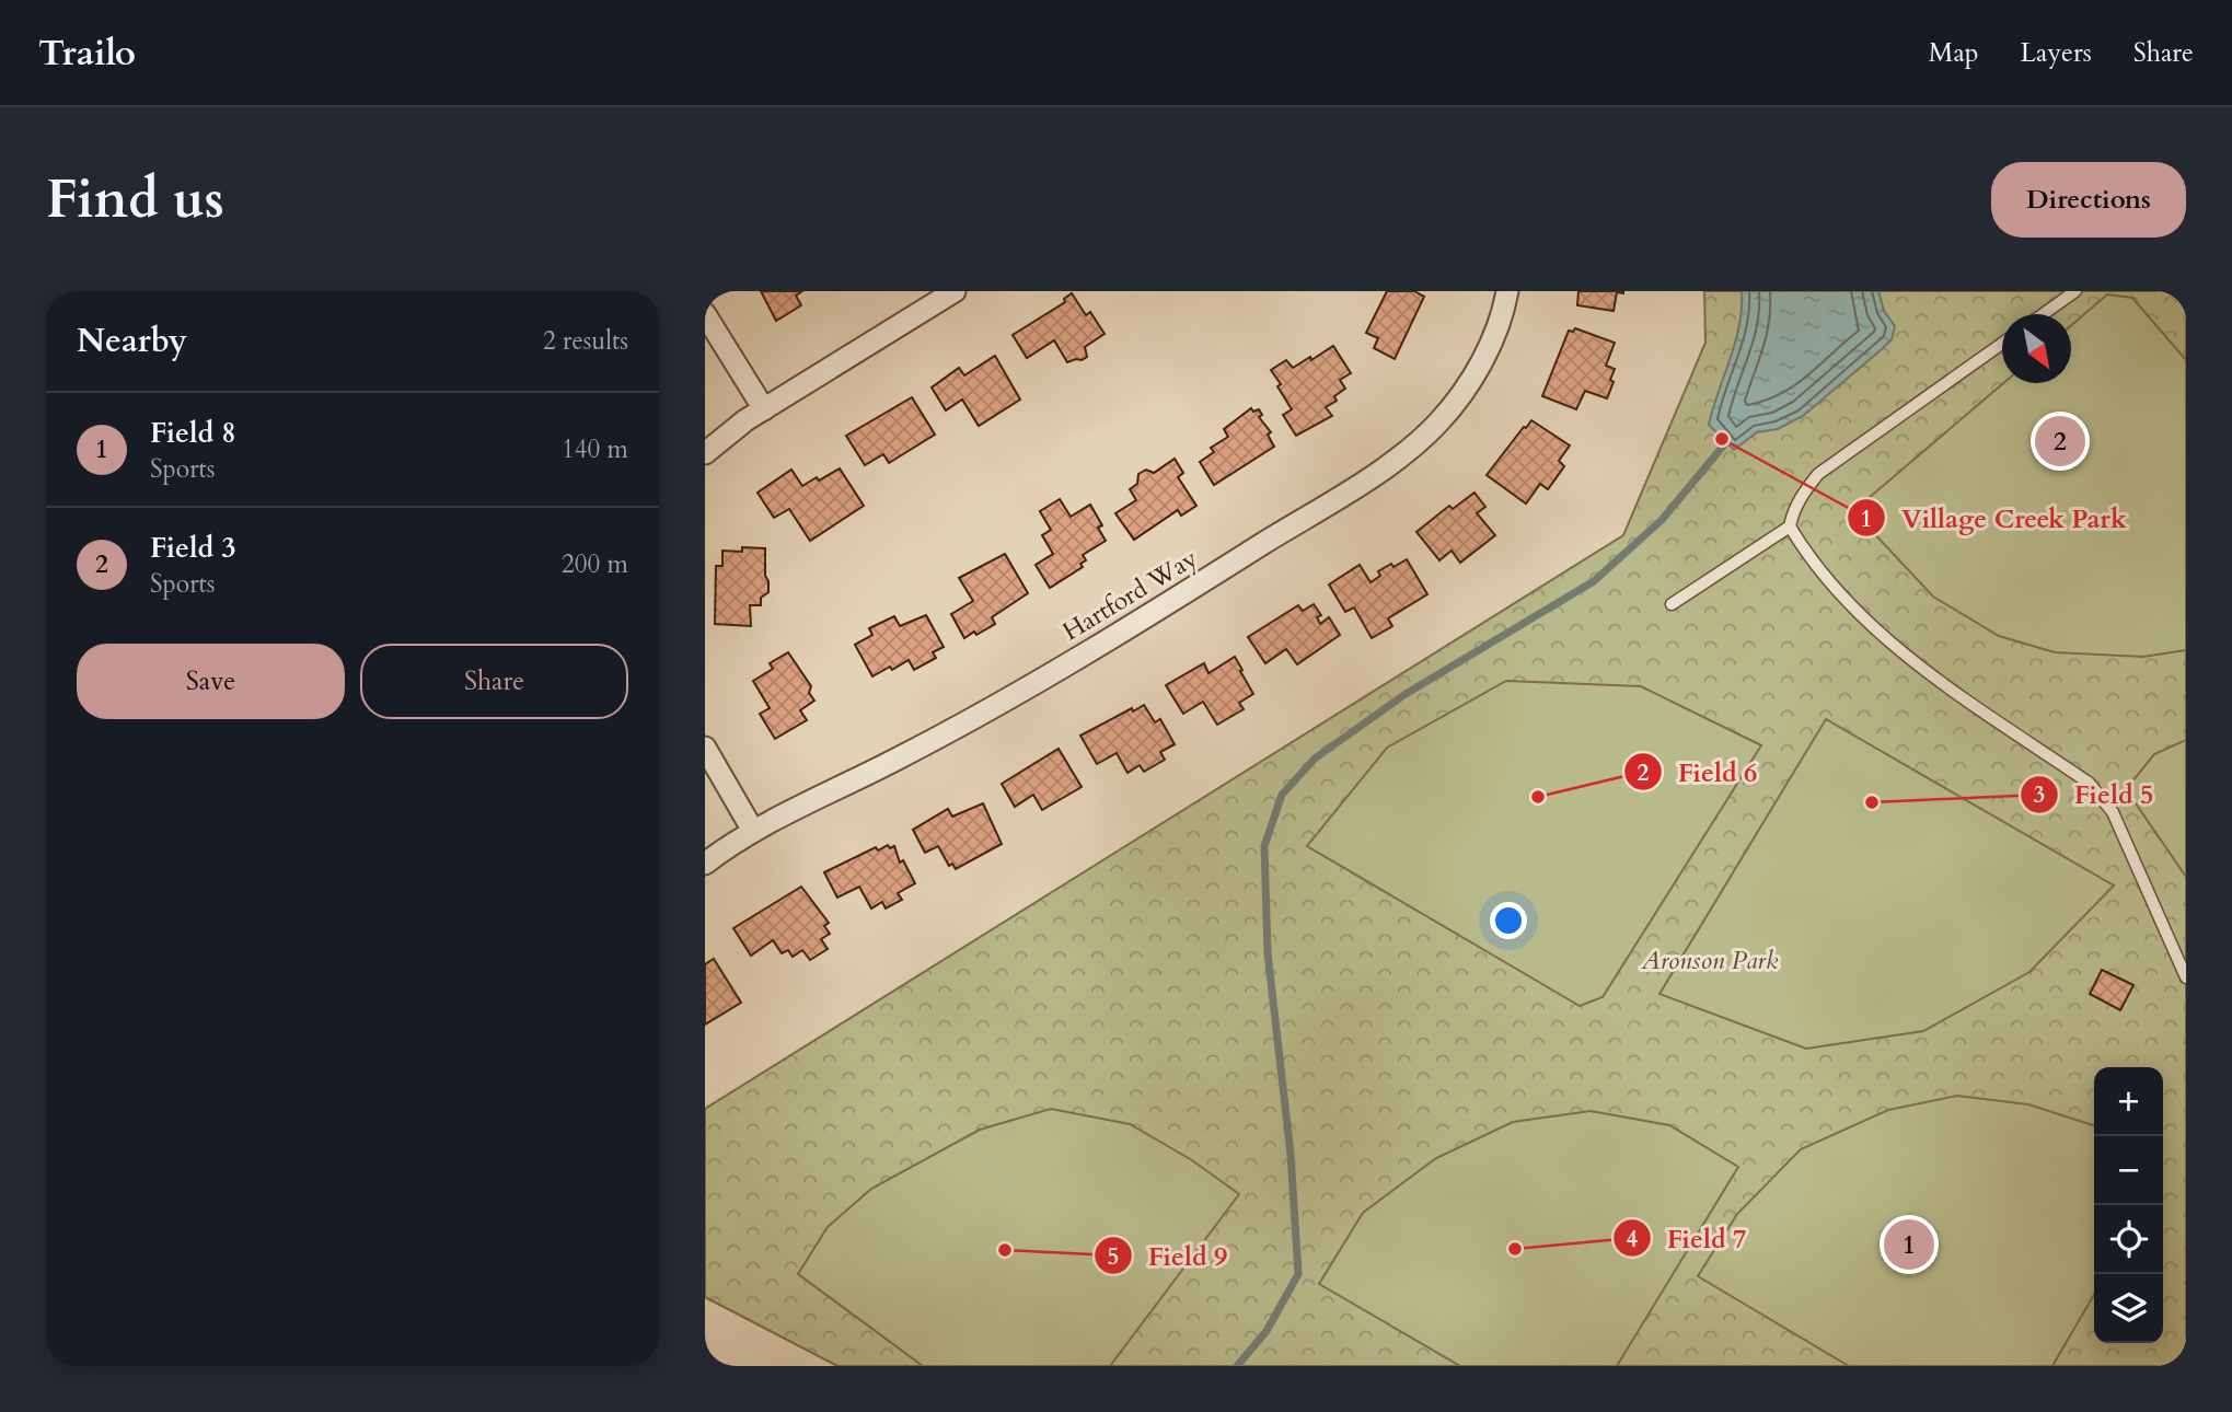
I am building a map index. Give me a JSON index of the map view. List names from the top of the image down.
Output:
{
  "streets": {
    "street": ["Hartford Way"]
  },
  "parks": ["Aronson Park"],
  "places": [
    "Village Creek Park",
    "Field 6",
    "Field 5",
    "Field 7",
    "Field 9"
  ],
  "north": "bottom right",
  "page": {
    "header": "Trailo",
    "nav": ["Map", "Layers", "Share"],
    "buttons": [
      "Directions",
      ["Save", "Share"]
    ],
    "title": "Find us",
    "heading": ["Nearby", "2 results"],
    "list": [
      {
        "mark": "1",
        "name": "Field 8",
        "note": "Sports",
        "value": "140 m"
      },
      {
        "mark": "2",
        "name": "Field 3",
        "note": "Sports",
        "value": "200 m"
      }
    ],
    "pins": ["2", "1"],
    "map_buttons": ["+", "−"]
  }
}
